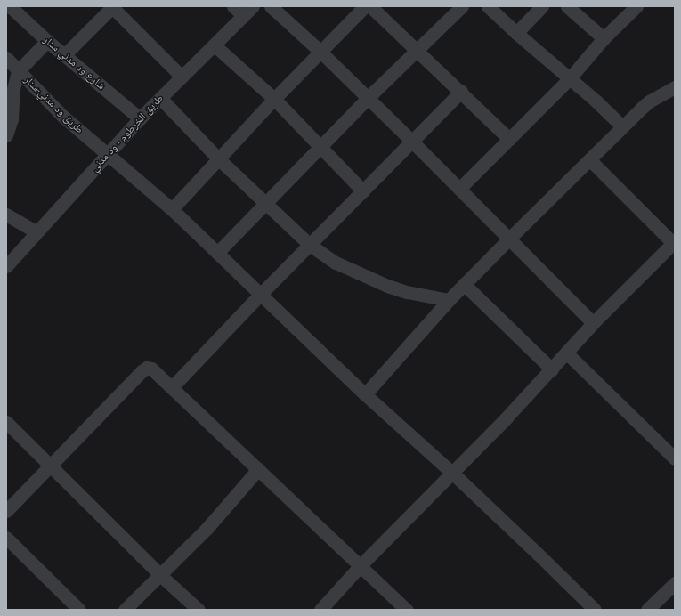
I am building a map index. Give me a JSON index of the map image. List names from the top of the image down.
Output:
{
  "streets": {
    "street": ["شارع ود مدني سنار", "طريق ود مدني-سنار", "طريق الخرطوم - ود مدني"]
  },
  "crossings": [
    ["شارع ود مدني سنار", "طريق الخرطوم - ود مدني"],
    ["طريق ود مدني-سنار", "طريق الخرطوم - ود مدني"]
  ]
}
